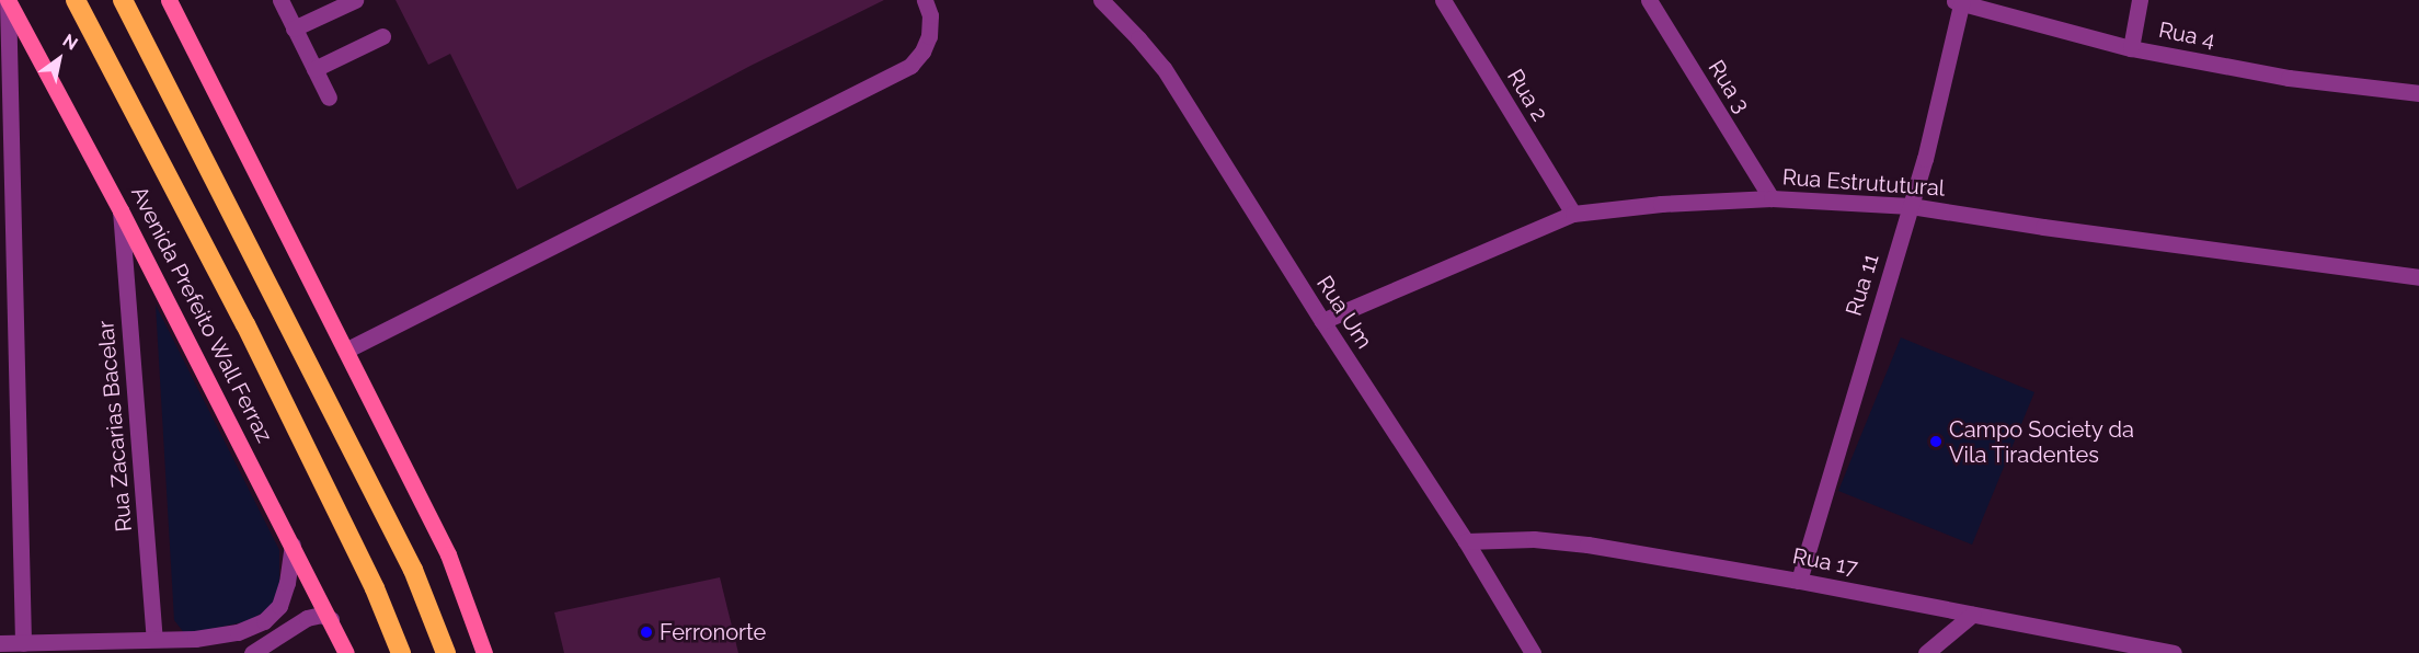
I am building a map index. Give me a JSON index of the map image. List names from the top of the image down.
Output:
{
  "streets": {
    "highway": ["Avenida Prefeito Wall Ferraz"],
    "street": [
      "Rua 4",
      "Rua 3",
      "Rua 2",
      "Rua Estrututural",
      "Rua 11",
      "Rua Um",
      "Rua Zacarias Bacelar",
      "Rua 17"
    ]
  },
  "crossings": [
    ["Rua 4", "Rua 11"],
    ["Rua 3", "Rua Estrututural"],
    ["Rua 2", "Rua Estrututural"],
    ["Rua Estrututural", "Rua 11"],
    ["Rua Estrututural", "Rua Um"],
    ["Rua 11", "Rua 17"],
    ["Rua Um", "Rua 17"],
    ["Avenida Prefeito Wall Ferraz", "Rua Zacarias Bacelar"]
  ],
  "places": ["Campo Society da Vila Tiradentes", "Ferronorte"],
  "north": "top right"
}
